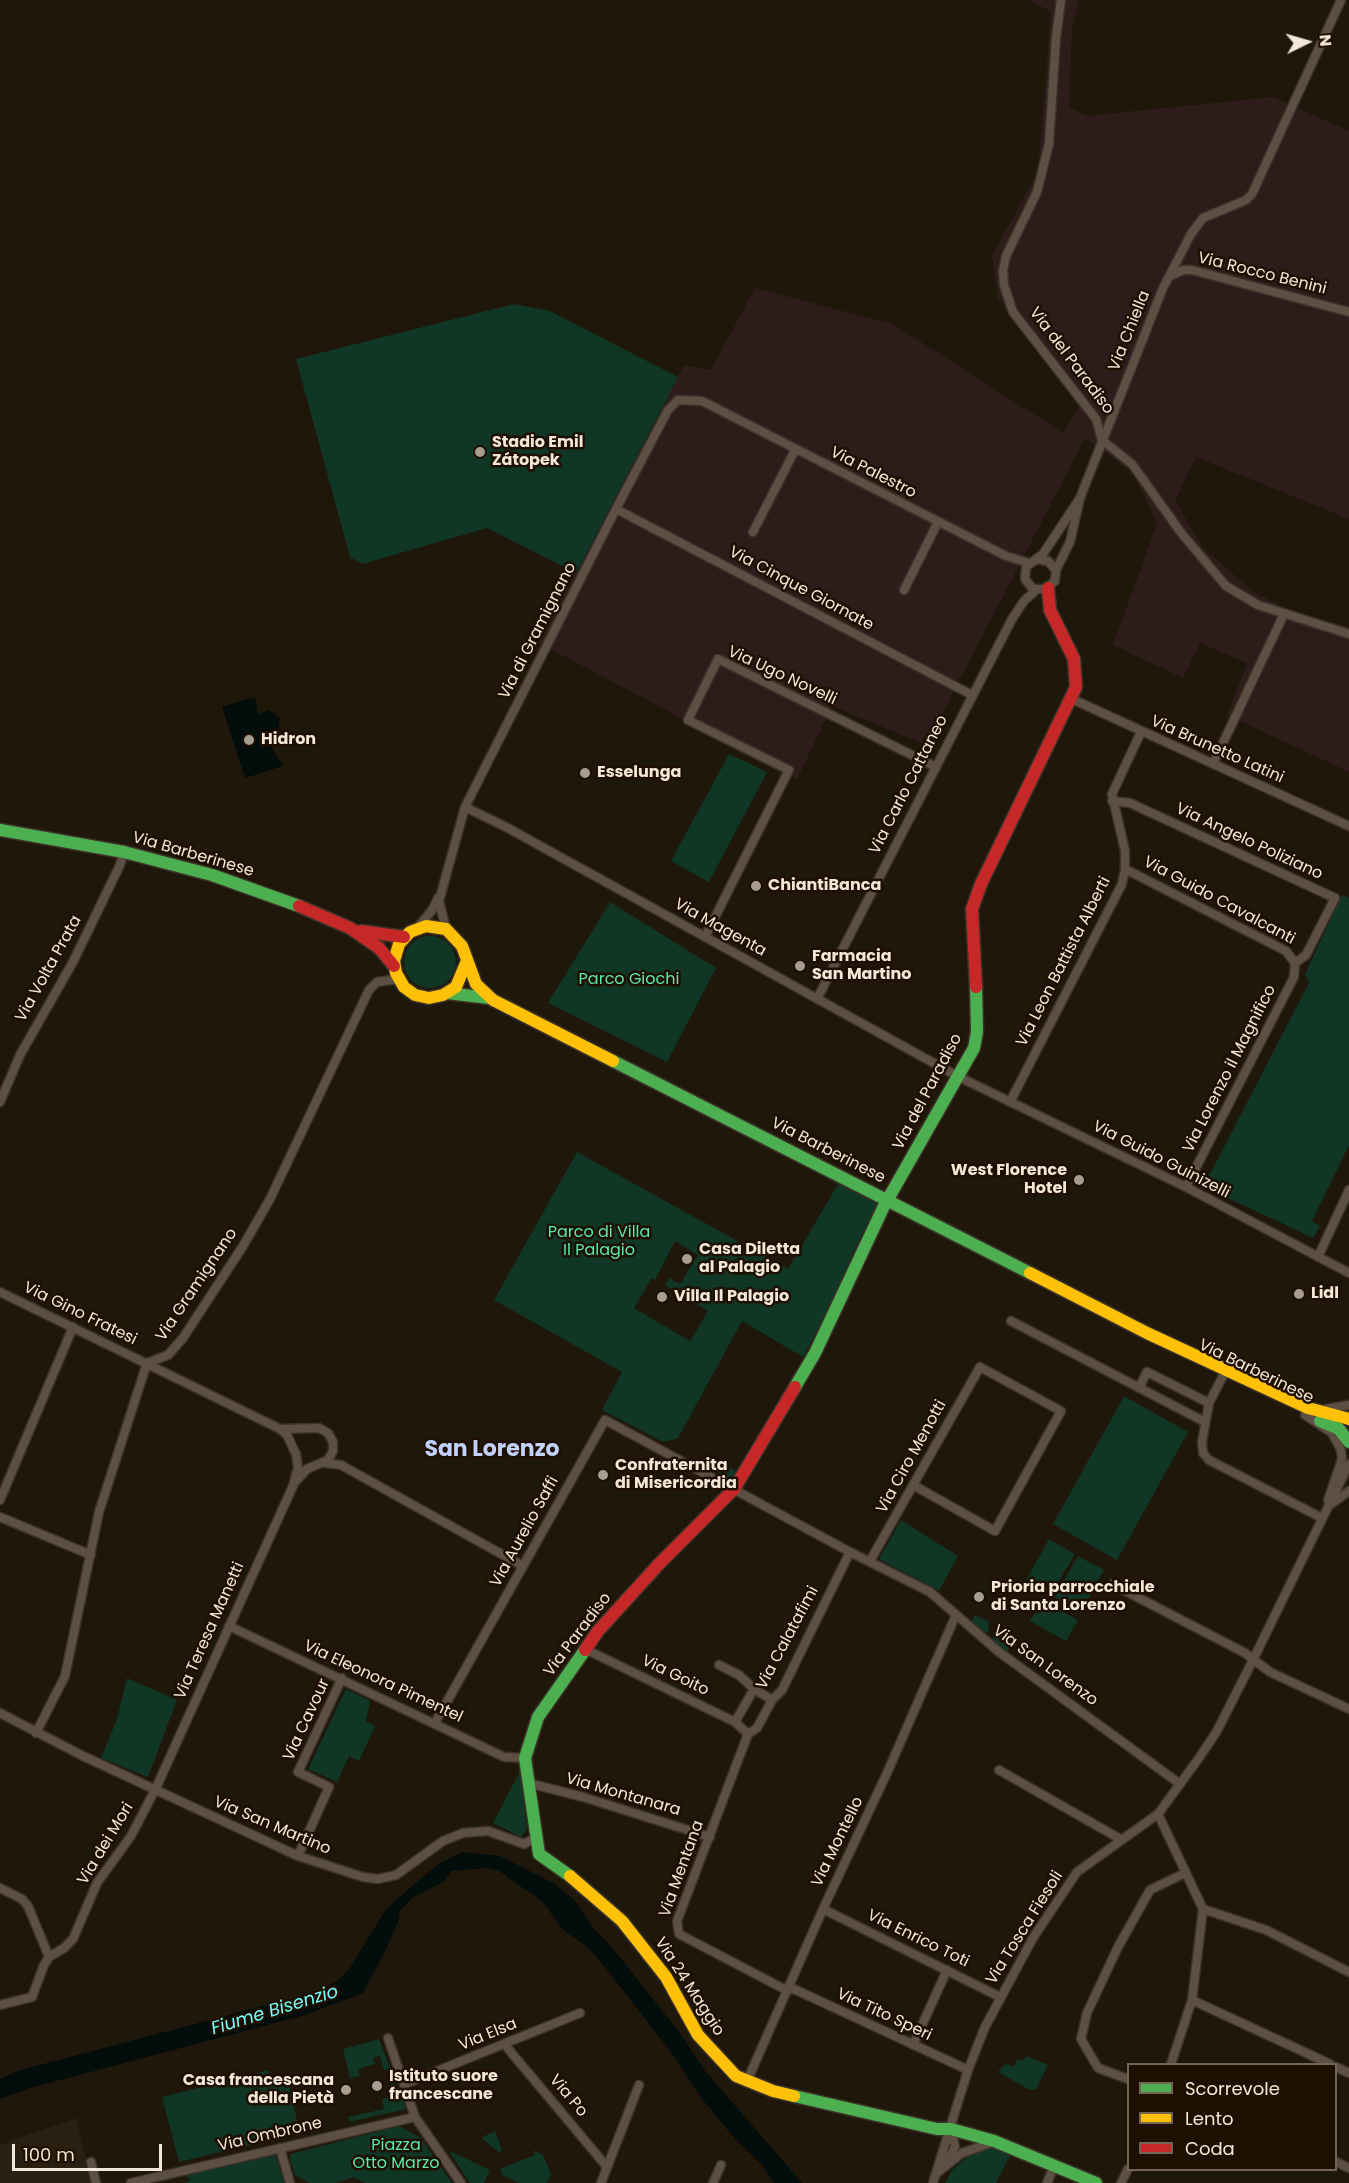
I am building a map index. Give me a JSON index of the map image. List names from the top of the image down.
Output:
{
  "streets": {
    "street": [
      "Via Rocco Benini",
      "Via Chiella",
      "Via del Paradiso",
      "Via Palestro",
      "Via Cinque Giornate",
      "Via di Gramignano",
      "Via Ugo Novelli",
      "Via Brunetto Latini",
      "Via Carlo Cattaneo",
      "Via Angelo Poliziano",
      "Via Barberinese",
      "Via Guido Cavalcanti",
      "Via Magenta",
      "Via Leon Battista Alberti",
      "Via Volta Prata",
      "Via Lorenzo il Magnifico",
      "Via Guido Guinizelli",
      "Via Gramignano",
      "Via Gino Fratesi",
      "Via Ciro Menotti",
      "Via Aurelio Saffi",
      "Via Teresa Manetti",
      "Via Paradiso",
      "Via Calatafimi",
      "Via San Lorenzo",
      "Via Goito",
      "Via Eleonora Pimentel",
      "Via Cavour",
      "Via Montanara",
      "Via San Martino",
      "Via Montello",
      "Via dei Mori",
      "Via Mentana",
      "Via Tosca Fiesoli",
      "Via Enrico Toti",
      "Via 24 Maggio",
      "Via Tito Speri",
      "Via Elsa",
      "Via Po",
      "Via Ombrone"
    ]
  },
  "crossings": [
    ["Via Rocco Benini", "Via Chiella"],
    ["Via Chiella", "Via del Paradiso"],
    ["Via del Paradiso", "Via Palestro"],
    ["Via del Paradiso", "Via Brunetto Latini"],
    ["Via del Paradiso", "Via Carlo Cattaneo"],
    ["Via del Paradiso", "Via Barberinese"],
    ["Via del Paradiso", "Via Magenta"],
    ["Via del Paradiso", "Via Guido Guinizelli"],
    ["Via del Paradiso", "Via Aurelio Saffi"],
    ["Via del Paradiso", "Via Paradiso"],
    ["Via del Paradiso", "Via San Lorenzo"],
    ["Via Palestro", "Via di Gramignano"],
    ["Via Palestro", "Via Carlo Cattaneo"],
    ["Via Cinque Giornate", "Via di Gramignano"],
    ["Via Cinque Giornate", "Via Carlo Cattaneo"],
    ["Via di Gramignano", "Via Barberinese"],
    ["Via di Gramignano", "Via Magenta"],
    ["Via di Gramignano", "Via Gramignano"],
    ["Via Ugo Novelli", "Via Carlo Cattaneo"],
    ["Via Ugo Novelli", "Via Magenta"],
    ["Via Carlo Cattaneo", "Via Magenta"],
    ["Via Angelo Poliziano", "Via Guido Cavalcanti"],
    ["Via Angelo Poliziano", "Via Leon Battista Alberti"],
    ["Via Angelo Poliziano", "Via Lorenzo il Magnifico"],
    ["Via Barberinese", "Via Volta Prata"],
    ["Via Barberinese", "Via Gramignano"],
    ["Via Barberinese", "Via Tosca Fiesoli"],
    ["Via Guido Cavalcanti", "Via Leon Battista Alberti"],
    ["Via Guido Cavalcanti", "Via Lorenzo il Magnifico"],
    ["Via Magenta", "Via Guido Guinizelli"],
    ["Via Leon Battista Alberti", "Via Guido Guinizelli"],
    ["Via Lorenzo il Magnifico", "Via Guido Guinizelli"],
    ["Via Gramignano", "Via Gino Fratesi"],
    ["Via Ciro Menotti", "Via San Lorenzo"],
    ["Via Aurelio Saffi", "Via Paradiso"],
    ["Via Aurelio Saffi", "Via San Lorenzo"],
    ["Via Aurelio Saffi", "Via Eleonora Pimentel"],
    ["Via Teresa Manetti", "Via Eleonora Pimentel"],
    ["Via Teresa Manetti", "Via San Martino"],
    ["Via Teresa Manetti", "Via dei Mori"],
    ["Via Paradiso", "Via San Lorenzo"],
    ["Via Paradiso", "Via Goito"],
    ["Via Paradiso", "Via Eleonora Pimentel"],
    ["Via Paradiso", "Via Montanara"],
    ["Via Paradiso", "Via San Martino"],
    ["Via Paradiso", "Via 24 Maggio"],
    ["Via Calatafimi", "Via San Lorenzo"],
    ["Via Calatafimi", "Via Goito"],
    ["Via Calatafimi", "Via Mentana"],
    ["Via San Lorenzo", "Via Montello"],
    ["Via San Lorenzo", "Via Tosca Fiesoli"],
    ["Via Goito", "Via Mentana"],
    ["Via Eleonora Pimentel", "Via Cavour"],
    ["Via Cavour", "Via San Martino"],
    ["Via Montanara", "Via Mentana"],
    ["Via San Martino", "Via dei Mori"],
    ["Via San Martino", "Via 24 Maggio"],
    ["Via Montello", "Via Mentana"],
    ["Via Montello", "Via Enrico Toti"],
    ["Via Montello", "Via 24 Maggio"],
    ["Via Montello", "Via Tito Speri"],
    ["Via Mentana", "Via Tito Speri"],
    ["Via Tosca Fiesoli", "Via Enrico Toti"],
    ["Via Tosca Fiesoli", "Via 24 Maggio"],
    ["Via Tosca Fiesoli", "Via Tito Speri"],
    ["Via Elsa", "Via Po"]
  ],
  "districts": ["San Lorenzo"],
  "water": ["Fiume Bisenzio"],
  "parks": ["Parco Giochi", "Parco di Villa Il Palagio", "Piazza Otto Marzo"],
  "places": [
    "Stadio Emil Zátopek",
    "Hidron",
    "Esselunga",
    "ChiantiBanca",
    "Farmacia San Martino",
    "West Florence Hotel",
    "Casa Diletta al Palagio",
    "Lidl",
    "Villa Il Palagio",
    "Confraternita di Misericordia",
    "Prioria parrocchiale di Santa Lorenzo",
    "Istituto suore francescane",
    "Casa francescana della Pietà"
  ],
  "legend": ["Scorrevole", "Lento", "Coda"],
  "scale_bar": "100 m",
  "north": "right"
}
